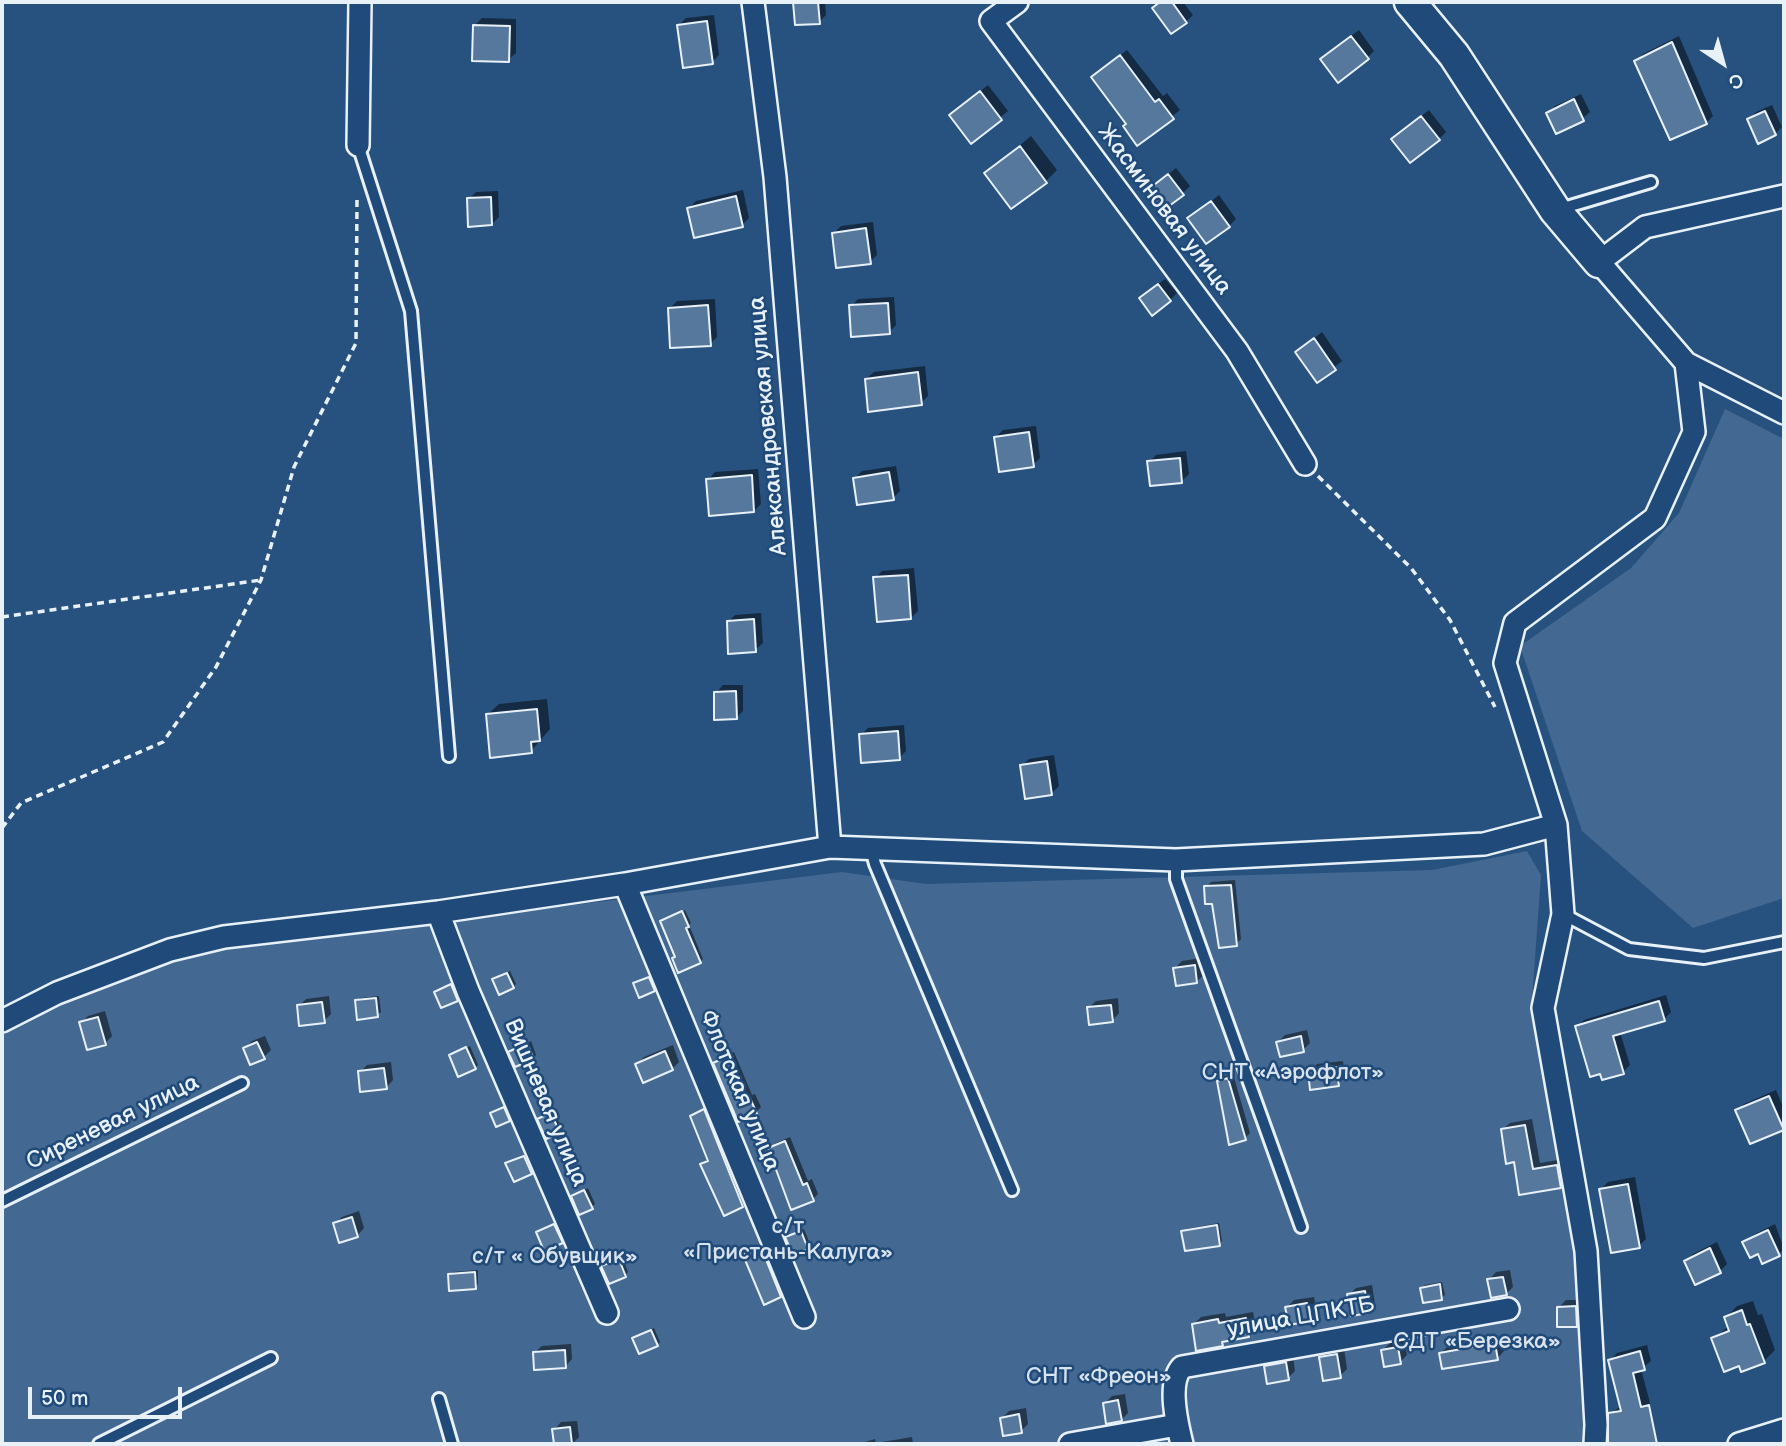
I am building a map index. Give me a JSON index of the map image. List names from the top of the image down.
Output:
{
  "streets": {
    "street": [
      "Жасминовая улица",
      "Александровская улица",
      "Флотская улица",
      "Вишневая улица",
      "улица ЦПКТБ"
    ],
    "lane": ["Сиреневая улица"]
  },
  "parks": [
    "СНТ «Аэрофлот»",
    "с/т «Пристань-Калуга»",
    "с/т « Обувщик»",
    "СДТ «Березка»",
    "СНТ «Фреон»"
  ],
  "scale_bar": "50 m",
  "north": "bottom right"
}
